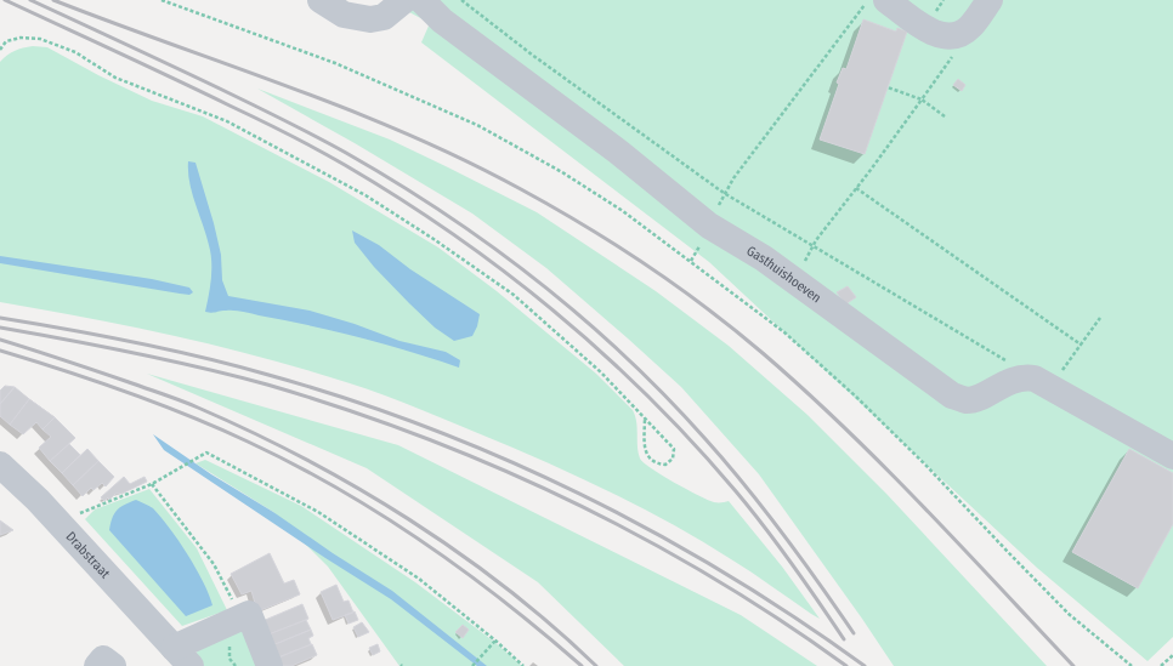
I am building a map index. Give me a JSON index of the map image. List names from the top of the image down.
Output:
{
  "streets": {
    "street": ["Gasthuishoeven", "Drabstraat"]
  }
}
